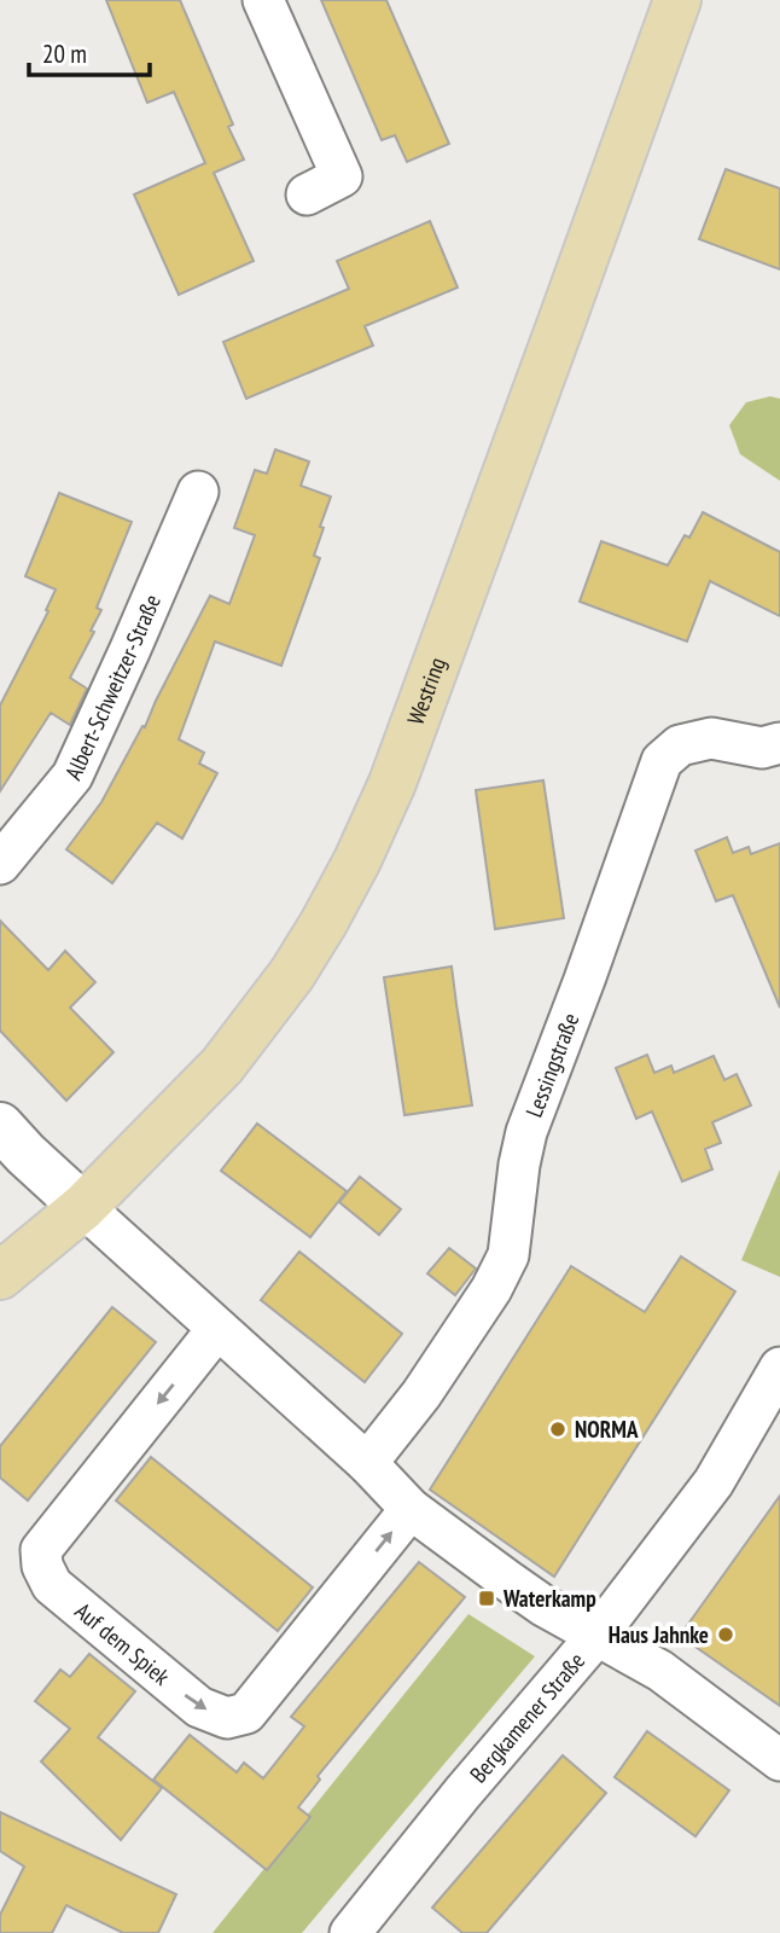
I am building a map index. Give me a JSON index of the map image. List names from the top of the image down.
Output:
{
  "streets": {
    "main road": ["Westring"],
    "street": [
      "Albert-Schweitzer-Straße",
      "Lessingstraße",
      "Auf dem Spiek",
      "Bergkamener Straße"
    ]
  },
  "places": {
    "other": ["NORMA", "Haus Jahnke"],
    "transit": ["Waterkamp"]
  },
  "scale_bar": "20 m"
}
